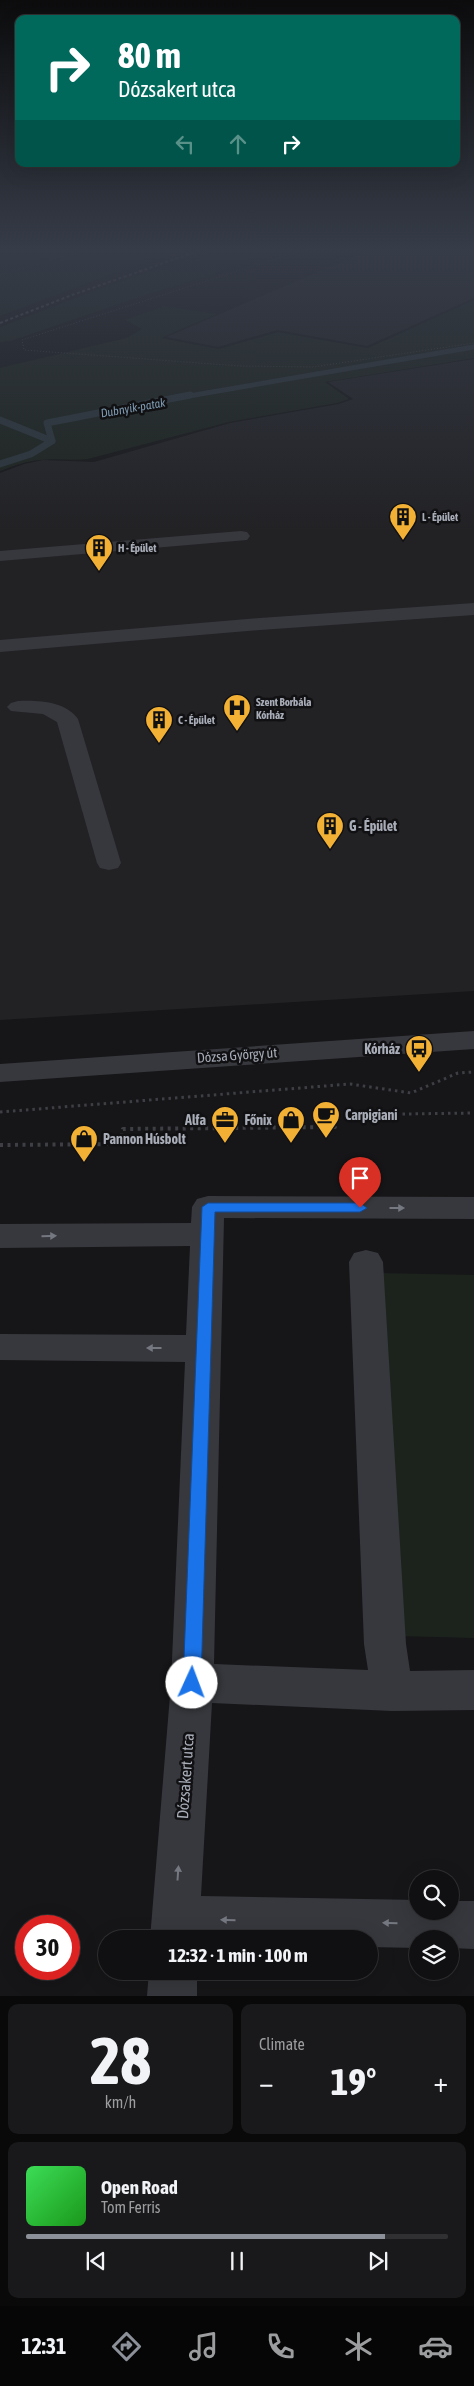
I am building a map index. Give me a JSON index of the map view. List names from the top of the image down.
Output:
{
  "streets": {
    "street": ["Dózsa György út", "Dózsakert utca"]
  },
  "water": ["Dubnyik-patak"],
  "places": {
    "building": [
      "L - Épület",
      "H - Épület",
      "C - Épület",
      "G - Épület"
    ],
    "hospital": ["Szent Borbála Kórház"],
    "bus stop": ["Kórház"],
    "cafe": ["Carpigiani"],
    "office": ["Alfa"],
    "shop": ["Főnix", "Pannon Húsbolt"]
  },
  "page": {
    "turn": ["80 m", "Dózsakert utca"],
    "limit": "30",
    "trip": "12:32 · 1 min · 100 m",
    "tile": [
      ["28", "km/h"],
      "Climate"
    ],
    "heat": ["−", "19°", "+"],
    "song": ["Open Road", "Tom Ferris"],
    "tabs": "12:31"
  }
}
